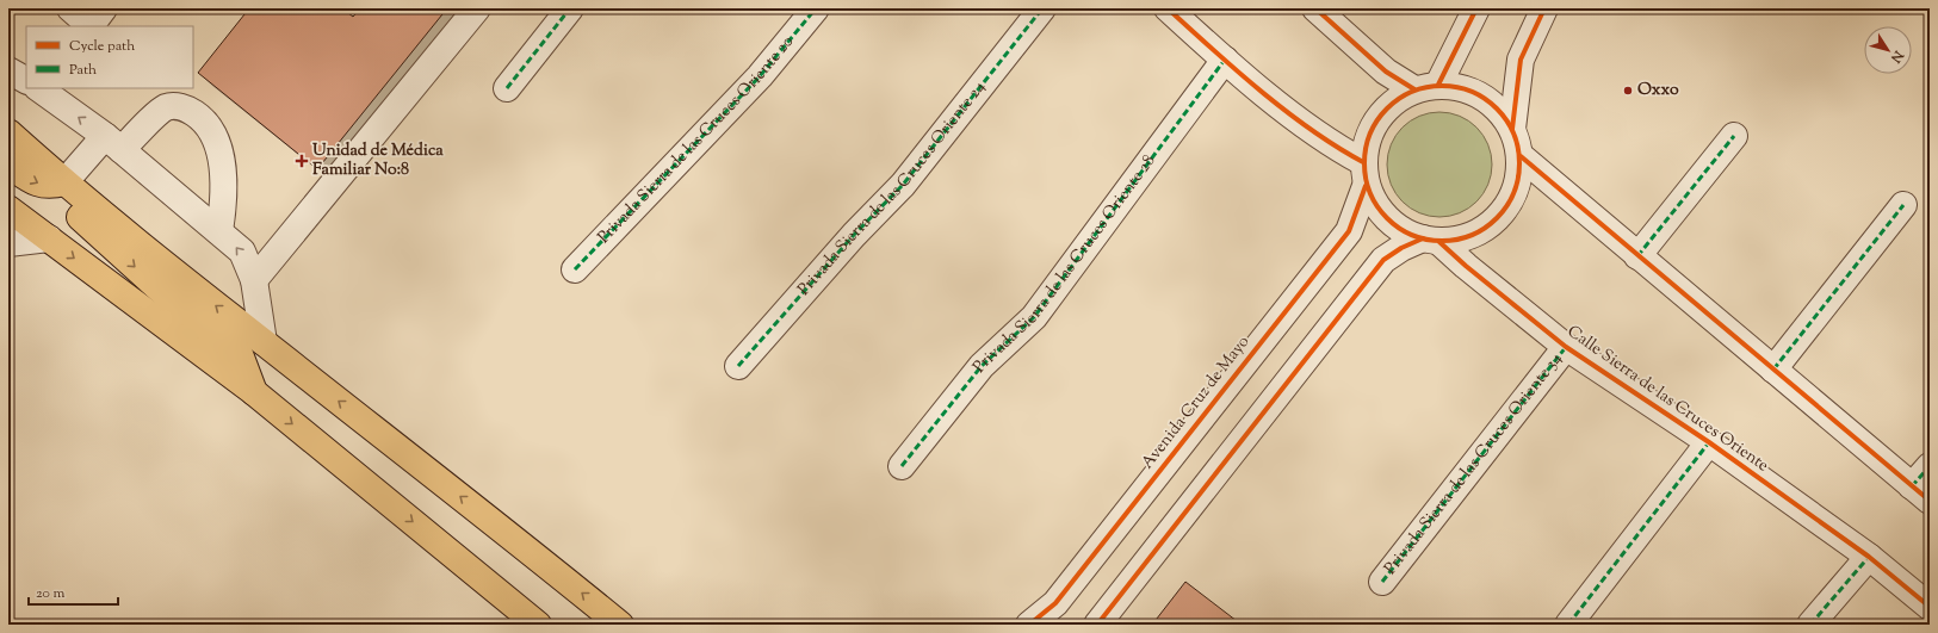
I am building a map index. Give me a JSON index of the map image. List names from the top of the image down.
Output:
{
  "streets": {
    "street": [
      "Privada Sierra de las Cruces Oriente 20",
      "Privada Sierra de las Cruces Oriente 24",
      "Privada Sierra de las Cruces Oriente 28",
      "Calle Sierra de las Cruces Oriente",
      "Avenida Cruz de Mayo",
      "Privada Sierra de las Cruces Oriente 34"
    ]
  },
  "crossings": [
    ["Calle Sierra de las Cruces Oriente", "Avenida Cruz de Mayo"],
    ["Calle Sierra de las Cruces Oriente", "Privada Sierra de las Cruces Oriente 34"]
  ],
  "places": {
    "other": ["Oxxo"],
    "health": ["Unidad de Médica Familiar No:8"]
  },
  "legend": ["Cycle path", "Path"],
  "scale_bar": "20 m",
  "north": "bottom right"
}
